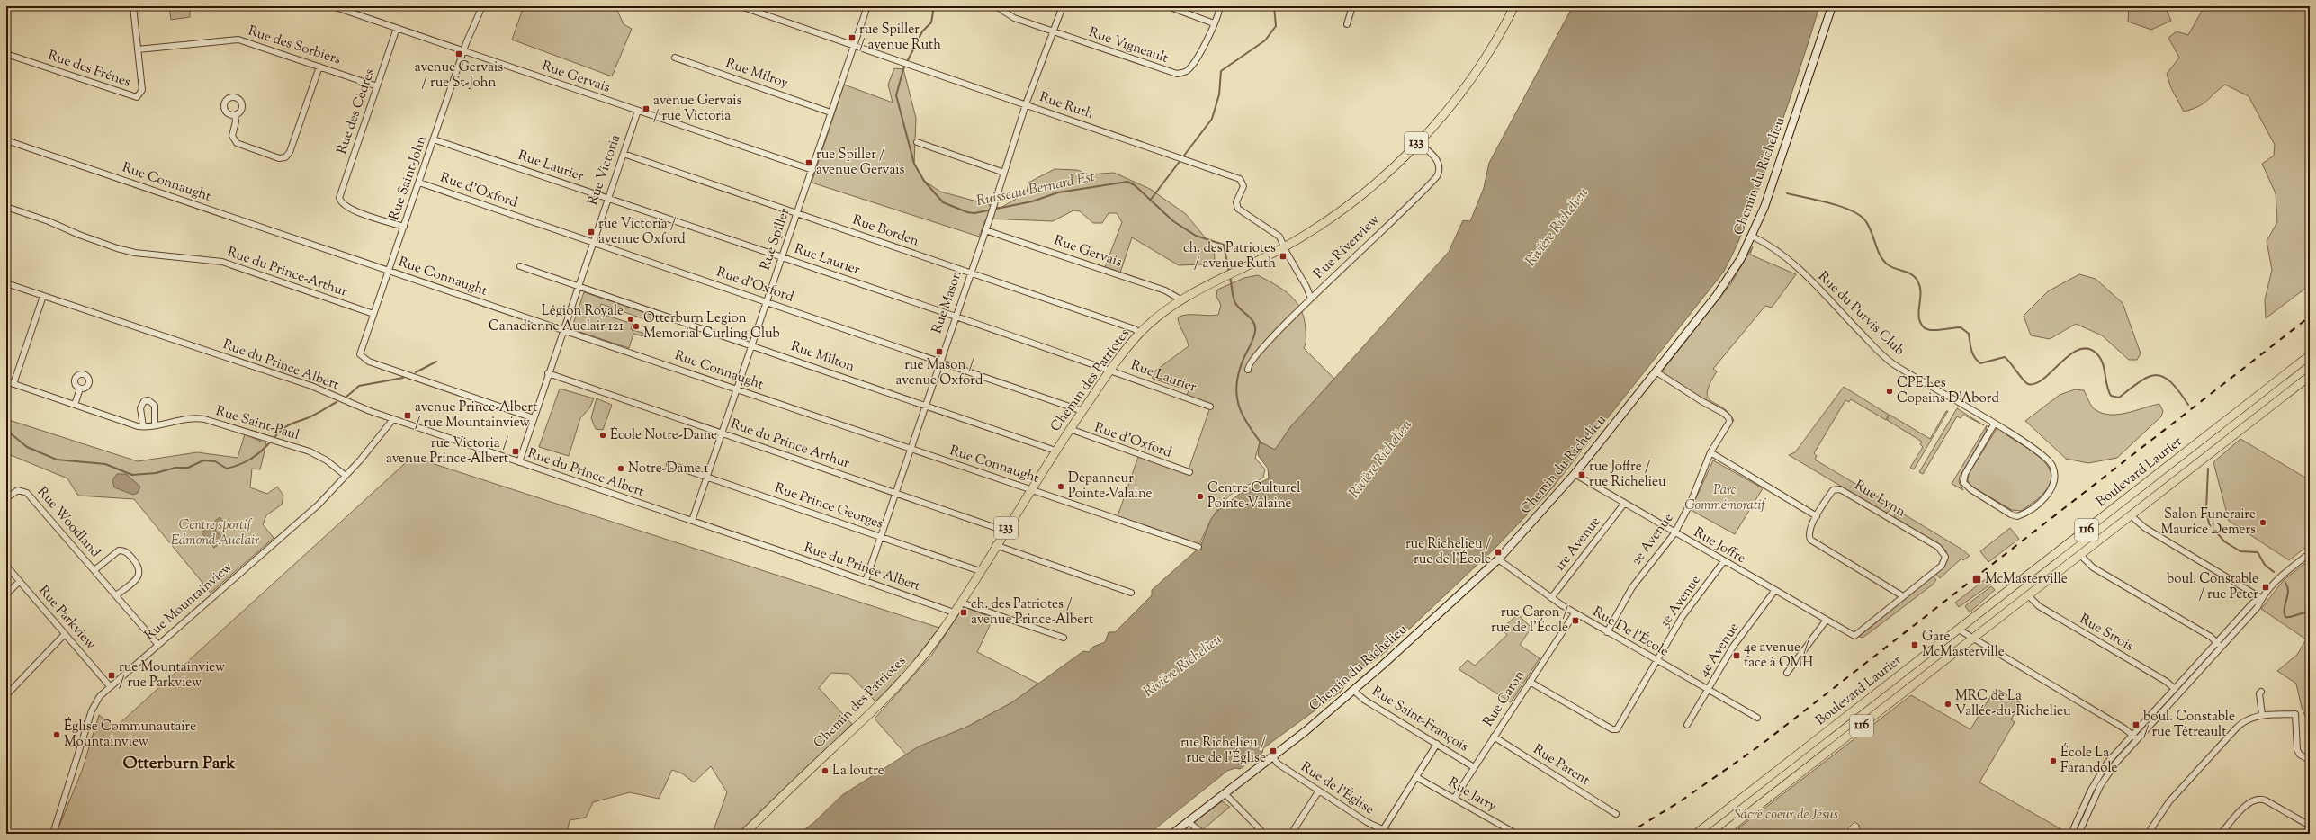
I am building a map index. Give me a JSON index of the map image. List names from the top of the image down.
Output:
{
  "streets": {
    "main road": [
      "133",
      "Chemin du Richelieu",
      "Chemin des Patriotes",
      "Boulevard Laurier",
      "116"
    ],
    "street": [
      "Rue des Sorbiers",
      "Rue Vigneault",
      "Rue des Frénes",
      "Rue Milroy",
      "Rue Gervais",
      "Rue Ruth",
      "Rue des Cèdres",
      "Rue Laurier",
      "Rue Victoria",
      "Rue Saint-John",
      "Rue Connaught",
      "Rue d'Oxford",
      "Rue Borden",
      "Rue Spiller",
      "Rue Riverview",
      "Rue du Prince-Arthur",
      "Rue Mason",
      "Rue du Purvis Club",
      "Rue Milton",
      "Rue du Prince Albert",
      "Rue Saint-Paul",
      "Rue du Prince Arthur",
      "Rue Lynn",
      "Rue Prince Georges",
      "Rue Woodland",
      "2e Avenue",
      "1re Avenue",
      "Rue Joffre",
      "Rue Mountainview",
      "3e Avenue",
      "Rue Parkview",
      "Rue De l'École",
      "Rue Sirois",
      "4e Avenue",
      "Rue Caron",
      "Rue Saint-François",
      "Rue Parent",
      "Rue de l'Église",
      "Rue Jarry"
    ]
  },
  "crossings": [
    ["Rue des Sorbiers", "Rue des Frénes"],
    ["Rue des Sorbiers", "Rue des Cèdres"],
    ["Rue Vigneault", "Rue Mason"],
    ["Rue Milroy", "Rue Spiller"],
    ["Rue Gervais", "Rue des Cèdres"],
    ["Rue Gervais", "Rue Victoria"],
    ["Rue Gervais", "Rue Saint-John"],
    ["Rue Gervais", "Rue Spiller"],
    ["Rue Gervais", "Rue Mason"],
    ["Rue Gervais", "Chemin des Patriotes"],
    ["Rue Ruth", "Rue Spiller"],
    ["Rue Ruth", "Rue Riverview"],
    ["Rue Ruth", "Rue Mason"],
    ["Rue Ruth", "Chemin des Patriotes"],
    ["Rue des Cèdres", "Rue Saint-John"],
    ["Rue Laurier", "Rue Victoria"],
    ["Rue Laurier", "Rue Saint-John"],
    ["Rue Laurier", "Rue Spiller"],
    ["Rue Laurier", "Rue Mason"],
    ["Rue Laurier", "Chemin des Patriotes"],
    ["Rue Victoria", "Rue Saint-John"],
    ["Rue Victoria", "Rue Connaught"],
    ["Rue Victoria", "Rue d'Oxford"],
    ["Rue Victoria", "Rue Borden"],
    ["Rue Victoria", "Rue Milton"],
    ["Rue Victoria", "Rue du Prince Albert"],
    ["Rue Victoria", "Rue du Prince Arthur"],
    ["Chemin du Richelieu", "Rue du Purvis Club"],
    ["Chemin du Richelieu", "2e Avenue"],
    ["Chemin du Richelieu", "Rue Joffre"],
    ["Chemin du Richelieu", "Rue De l'École"],
    ["Chemin du Richelieu", "Rue Saint-François"],
    ["Chemin du Richelieu", "Rue de l'Église"],
    ["Rue Saint-John", "Rue Connaught"],
    ["Rue Saint-John", "Rue d'Oxford"],
    ["Rue Saint-John", "Rue du Prince-Arthur"],
    ["Rue Connaught", "Rue Spiller"],
    ["Rue Connaught", "Rue Mason"],
    ["Rue Connaught", "Chemin des Patriotes"],
    ["Rue d'Oxford", "Rue Spiller"],
    ["Rue d'Oxford", "Rue Mason"],
    ["Rue d'Oxford", "Chemin des Patriotes"],
    ["Rue Borden", "Rue Spiller"],
    ["Rue Borden", "Rue Mason"],
    ["Rue Borden", "Chemin des Patriotes"],
    ["Rue Spiller", "Rue Milton"],
    ["Rue Spiller", "Rue du Prince Albert"],
    ["Rue Spiller", "Rue du Prince Arthur"],
    ["Rue Spiller", "Rue Prince Georges"],
    ["Rue Riverview", "Chemin des Patriotes"],
    ["Rue Mason", "Rue Milton"],
    ["Rue Mason", "Rue du Prince Albert"],
    ["Rue Mason", "Rue du Prince Arthur"],
    ["Rue Mason", "Rue Prince Georges"],
    ["Rue Milton", "Chemin des Patriotes"],
    ["Rue du Prince Albert", "Chemin des Patriotes"],
    ["Rue du Prince Albert", "Rue Mountainview"],
    ["Chemin des Patriotes", "Rue du Prince Arthur"],
    ["Chemin des Patriotes", "Rue Prince Georges"],
    ["Rue Saint-Paul", "Rue Mountainview"],
    ["Rue Lynn", "Rue Joffre"],
    ["Rue Woodland", "Rue Mountainview"],
    ["116", "Rue Sirois"],
    ["2e Avenue", "Rue Joffre"],
    ["2e Avenue", "Rue De l'École"],
    ["1re Avenue", "Rue Joffre"],
    ["1re Avenue", "Rue De l'École"],
    ["Rue Joffre", "3e Avenue"],
    ["Rue Joffre", "4e Avenue"],
    ["Rue Mountainview", "Rue Parkview"],
    ["3e Avenue", "Rue De l'École"],
    ["3e Avenue", "Rue Caron"],
    ["Rue De l'École", "4e Avenue"],
    ["Rue De l'École", "Rue Caron"],
    ["Rue Caron", "Rue Saint-François"],
    ["Rue Caron", "Rue Parent"],
    ["Rue Caron", "Rue Jarry"]
  ],
  "districts": ["Otterburn Park"],
  "water": ["Ruisseau Bernard Est", "Rivière Richelieu"],
  "parks": ["Parc Commémoratif", "Centre sportif Edmond-Auclair", "Sacré coeur de Jésus"],
  "places": {
    "transit": [
      "rue Spiller / avenue Ruth",
      "avenue Gervais / rue St-John",
      "avenue Gervais / rue Victoria",
      "rue Spiller / avenue Gervais",
      "rue Victoria / avenue Oxford",
      "ch. des Patriotes / avenue Ruth",
      "rue Mason / avenue Oxford",
      "avenue Prince-Albert / rue Mountainview",
      "rue Victoria / avenue Prince-Albert",
      "rue Joffre / rue Richelieu",
      "rue Richelieu / rue de l'École",
      "McMasterville",
      "boul. Constable / rue Peter",
      "ch. des Patriotes / avenue Prince-Albert",
      "rue Caron / rue de l'École",
      "Gare McMasterville",
      "4e avenue / face à OMH",
      "rue Mountainview / rue Parkview",
      "boul. Constable / rue Tétreault",
      "rue Richelieu / rue de l'Église"
    ],
    "other": [
      "Légion Royale Canadienne Auclair 121",
      "Otterburn Legion Memorial Curling Club",
      "CPE Les Copains D'Abord",
      "École Notre-Dame",
      "Notre-Dame 1",
      "Depanneur Pointe-Valaine",
      "Centre Culturel Pointe-Valaine",
      "Salon Funeraire Maurice Demers",
      "MRC de La Vallée-du-Richelieu",
      "Église Communautaire Mountainview",
      "École La Farandole",
      "La loutre"
    ]
  }
}
